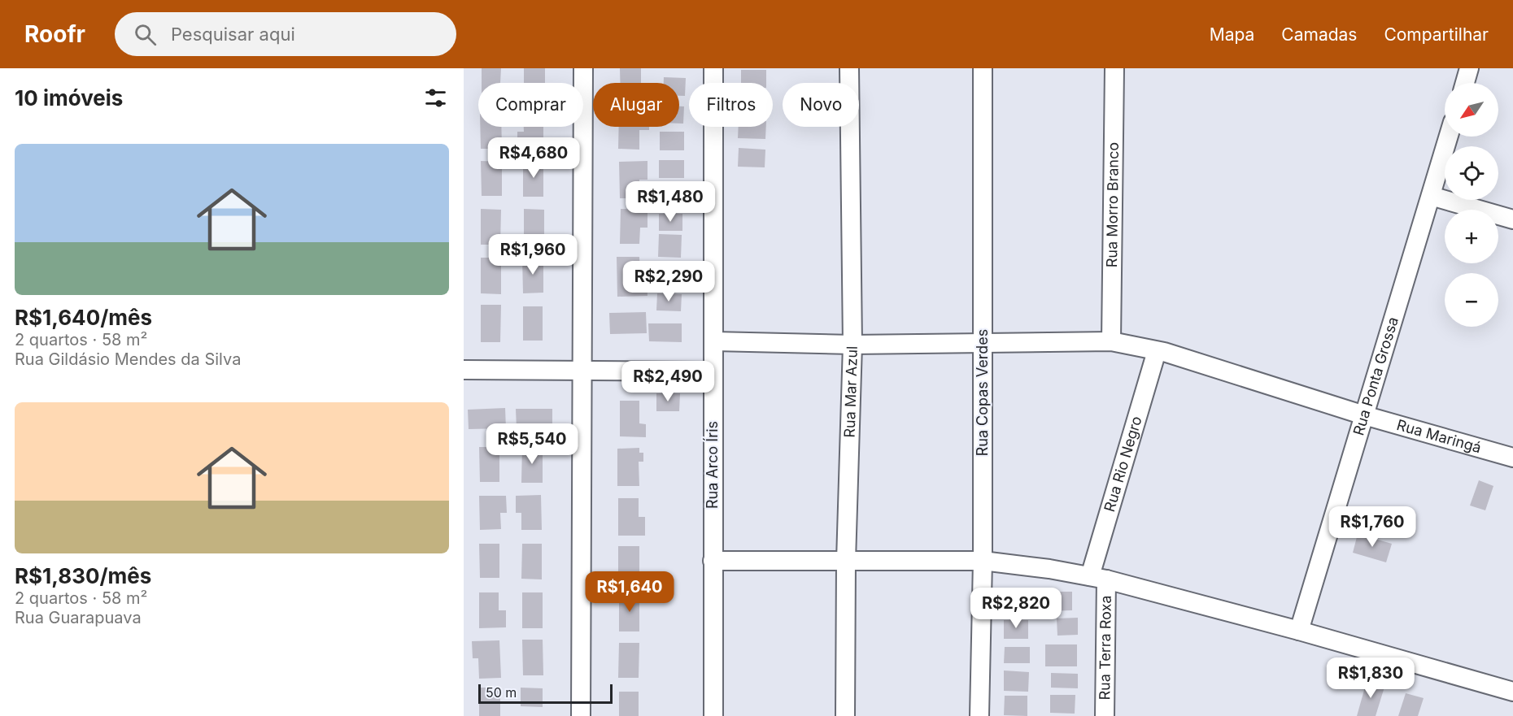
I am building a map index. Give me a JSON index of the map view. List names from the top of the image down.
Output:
{
  "streets": {
    "street": [
      "Rua Morro Branco",
      "Rua Ponta Grossa",
      "Rua Mar Azul",
      "Rua Copas Verdes",
      "Rua Maringá",
      "Rua Rio Negro",
      "Rua Arco Íris",
      "Rua Terra Roxa"
    ]
  },
  "crossings": [
    ["Rua Morro Branco", "Rua Maringá"],
    ["Rua Ponta Grossa", "Rua Maringá"],
    ["Rua Mar Azul", "Rua Maringá"],
    ["Rua Copas Verdes", "Rua Maringá"],
    ["Rua Maringá", "Rua Rio Negro"],
    ["Rua Maringá", "Rua Arco Íris"],
    ["Rua Rio Negro", "Rua Terra Roxa"]
  ],
  "scale_bar": "50 m",
  "north": "bottom left",
  "page": {
    "header": "Roofr",
    "search": "Pesquisar aqui",
    "nav": ["Mapa", "Camadas", "Compartilhar"],
    "heading": "10 imóveis",
    "map_buttons": ["+", "−"],
    "chip": [
      "Comprar",
      "Alugar",
      "Filtros",
      "Novo"
    ],
    "list": [
      {
        "name": "R$1,640/mês",
        "note": "2 quartos · 58 m² · Rua Gildásio Mendes da Silva"
      },
      {
        "name": "R$1,830/mês",
        "note": "2 quartos · 58 m² · Rua Guarapuava"
      }
    ],
    "price": [
      "R$4,680",
      "R$1,480",
      "R$1,960",
      "R$2,290",
      "R$2,490",
      "R$5,540",
      "R$1,760",
      "R$1,640",
      "R$2,820",
      "R$1,830"
    ],
    "scale": "50 m"
  }
}
